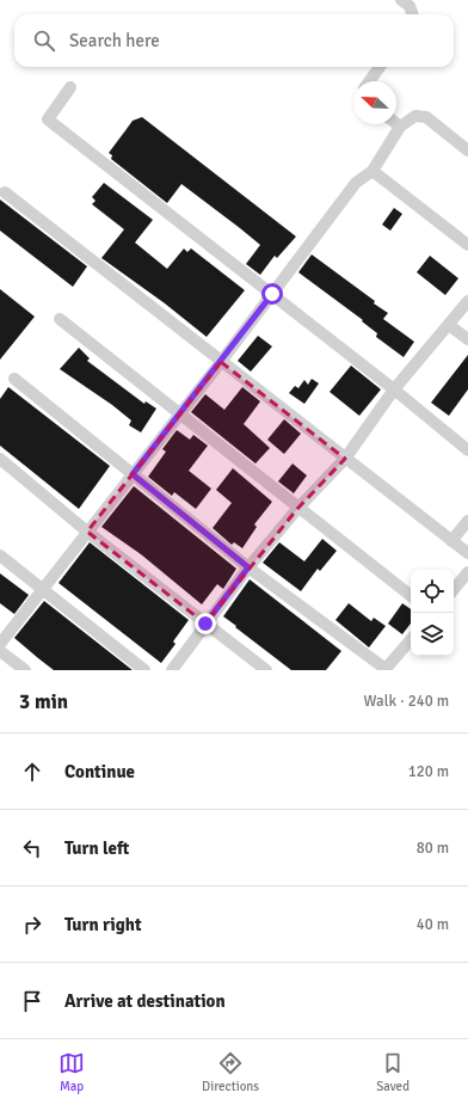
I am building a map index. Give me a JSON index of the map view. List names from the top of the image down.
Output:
{
  "north": "top left",
  "page": {
    "search": "Search here",
    "heading": ["3 min", "Walk · 240 m"],
    "list": [
      ["Continue", "120 m"],
      ["Turn left", "80 m"],
      ["Turn right", "40 m"],
      "Arrive at destination"
    ],
    "nav": ["Map", "Directions", "Saved"]
  }
}
